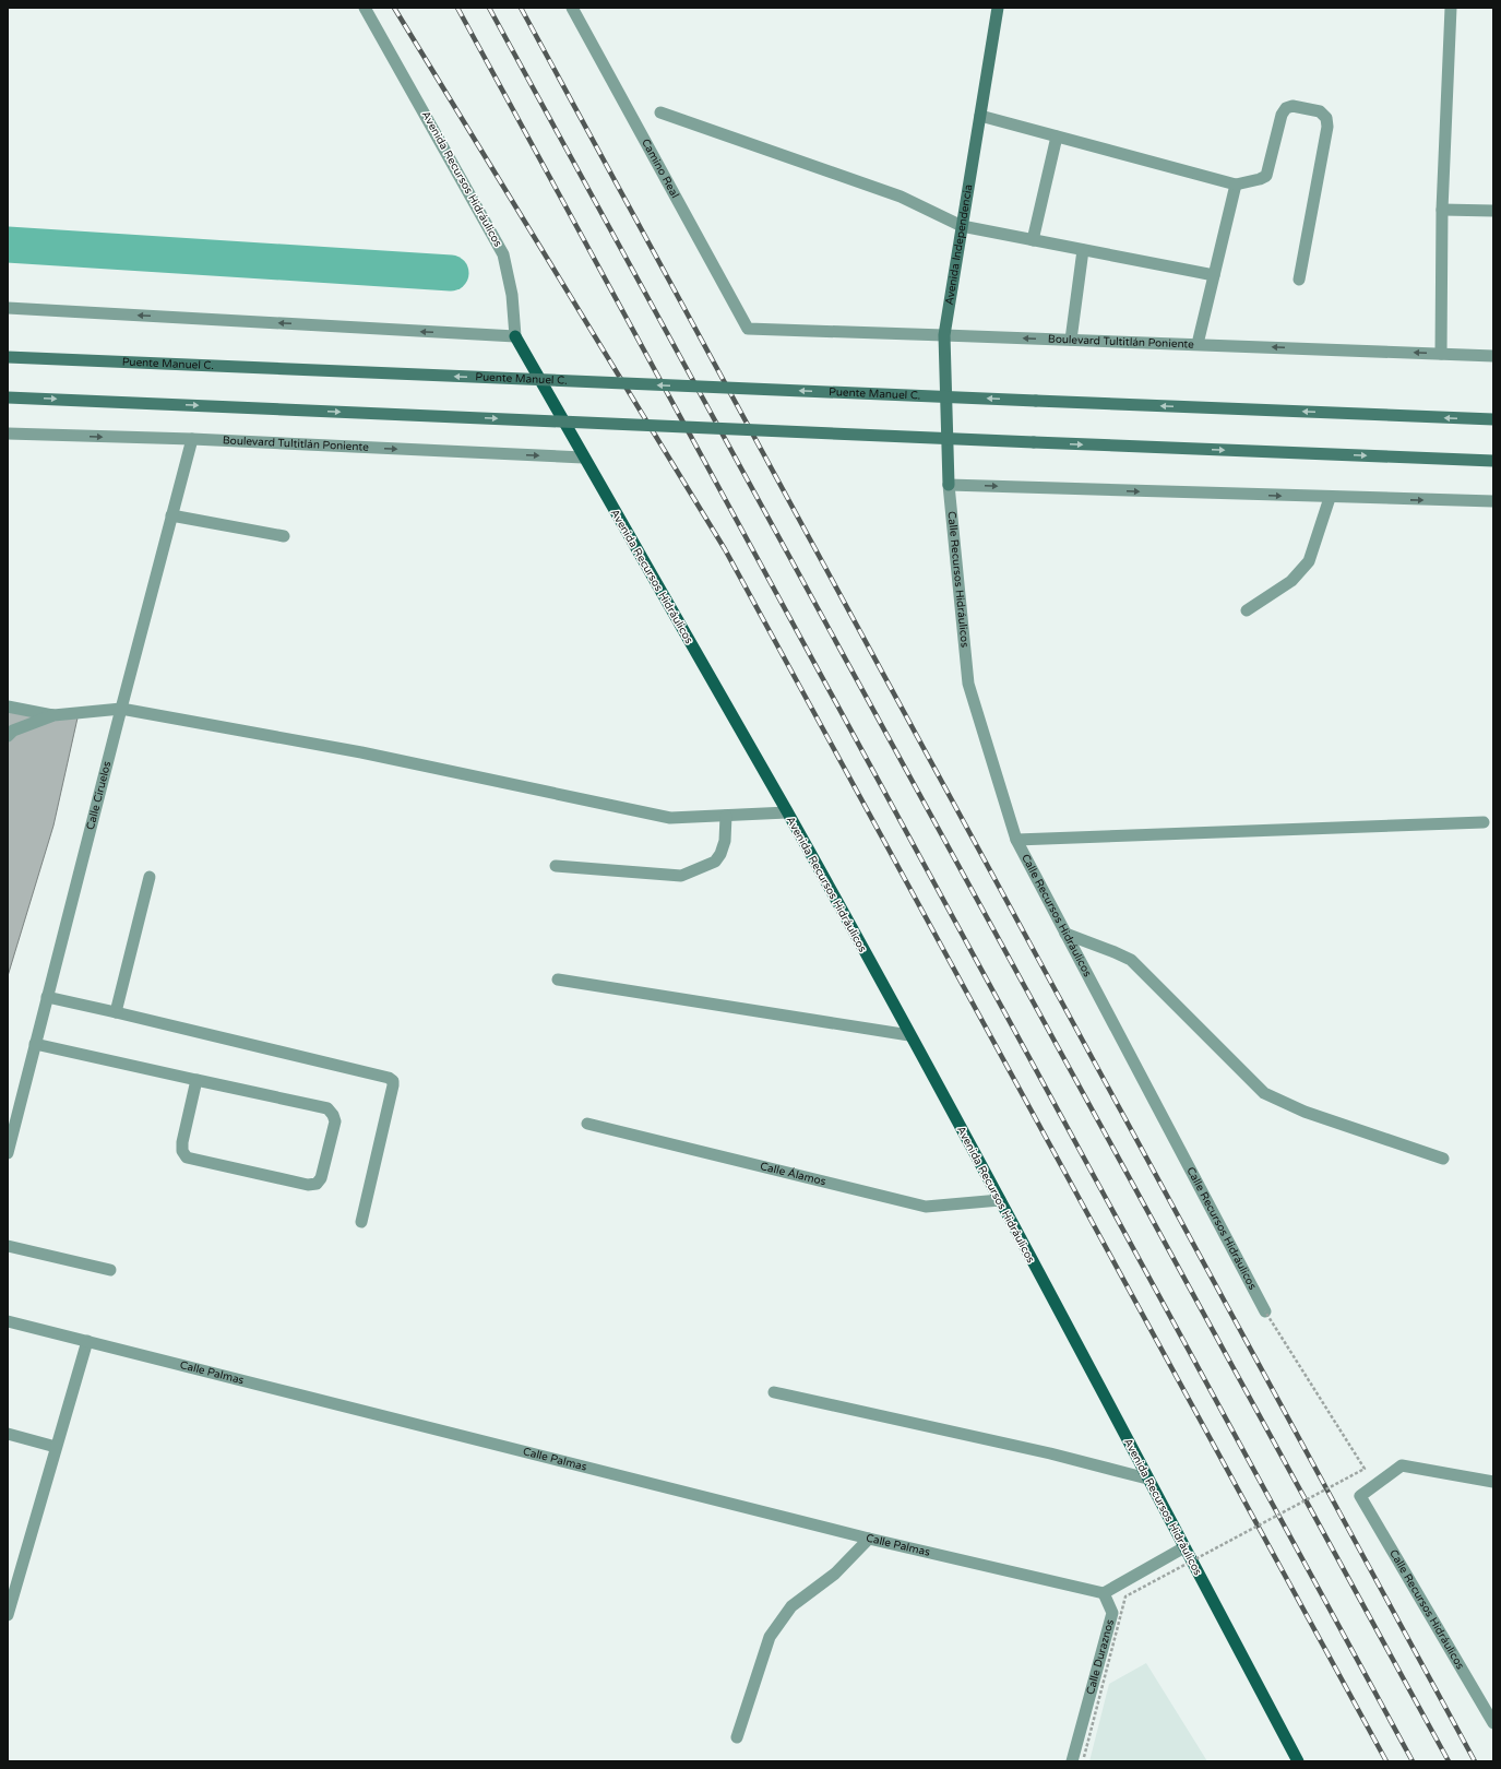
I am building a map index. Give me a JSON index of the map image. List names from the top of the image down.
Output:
{
  "streets": {
    "main road": ["Avenida Recursos Hidráulicos", "Avenida Independencia", "Puente Manuel C."],
    "street": [
      "Camino Real",
      "Boulevard Tultitlán Poniente",
      "Calle Recursos Hidráulicos",
      "Calle Ciruelos",
      "Calle Álamos",
      "Calle Palmas",
      "Calle Duraznos"
    ]
  },
  "crossings": [
    ["Camino Real", "Boulevard Tultitlán Poniente"],
    ["Avenida Recursos Hidráulicos", "Boulevard Tultitlán Poniente"],
    ["Avenida Recursos Hidráulicos", "Calle Álamos"],
    ["Avenida Independencia", "Boulevard Tultitlán Poniente"],
    ["Avenida Independencia", "Calle Recursos Hidráulicos"],
    ["Boulevard Tultitlán Poniente", "Calle Ciruelos"],
    ["Calle Palmas", "Calle Duraznos"]
  ]
}
